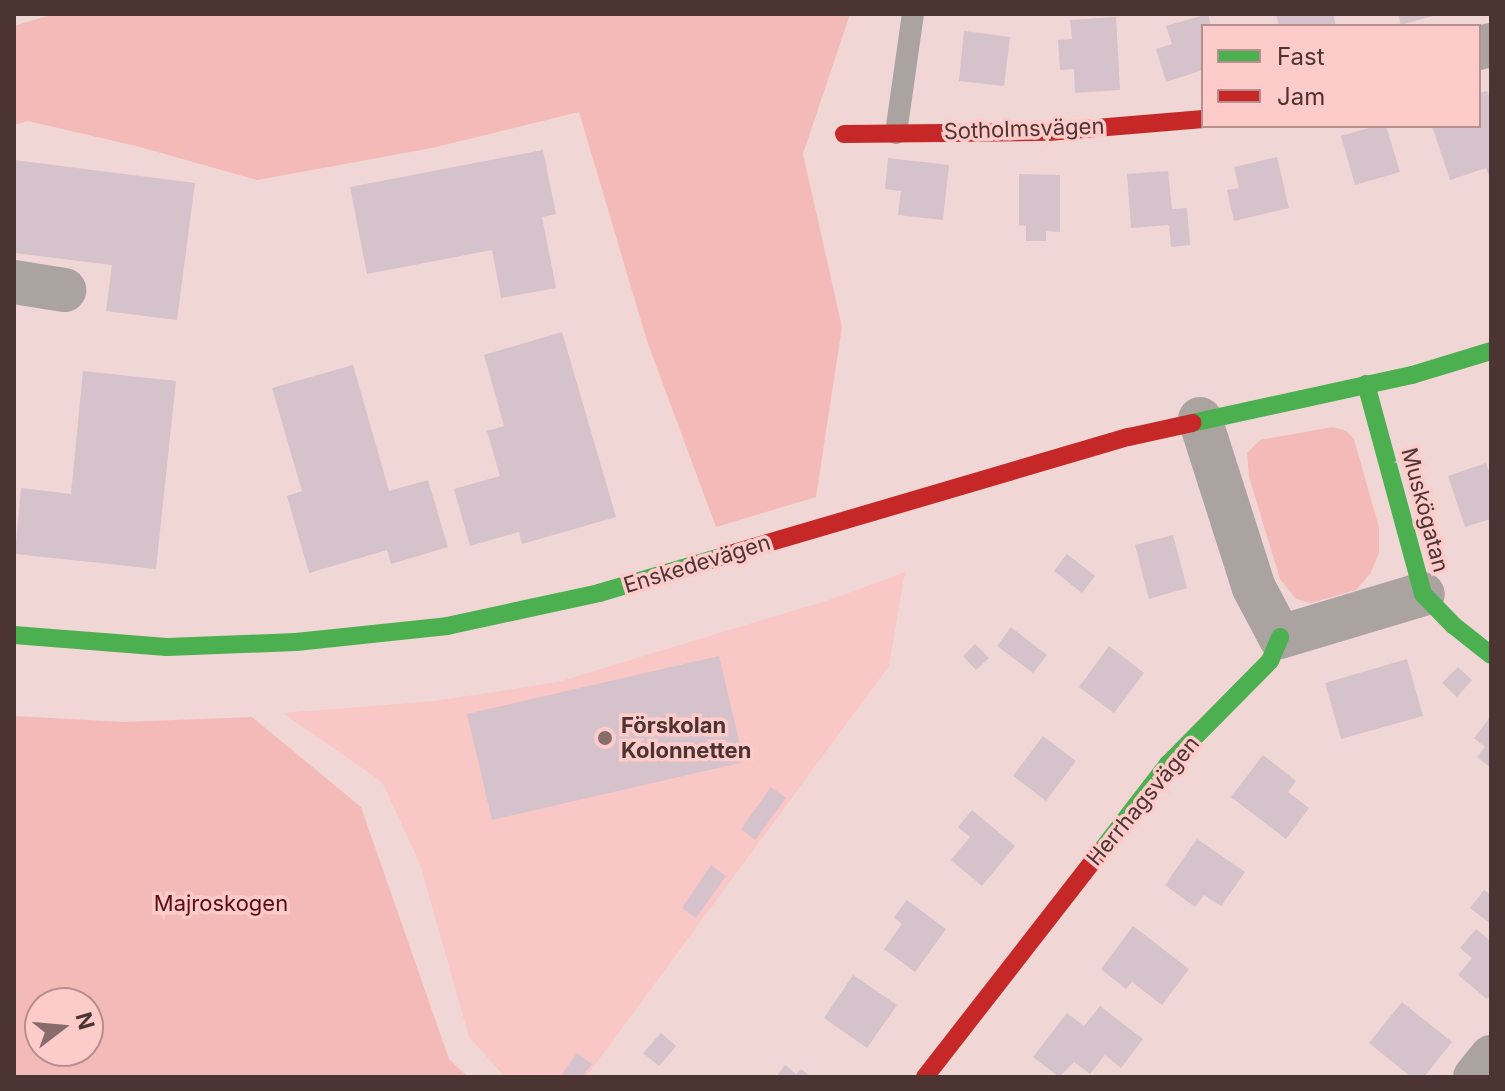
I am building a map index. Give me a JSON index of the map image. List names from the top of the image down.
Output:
{
  "streets": {
    "street": [
      "Sotholmsvägen",
      "Muskögatan",
      "Enskedevägen",
      "Herrhagsvägen"
    ]
  },
  "crossings": [
    ["Muskögatan", "Enskedevägen"]
  ],
  "parks": ["Majroskogen"],
  "places": ["Förskolan Kolonnetten"],
  "legend": ["Fast", "Jam"],
  "north": "right"
}
